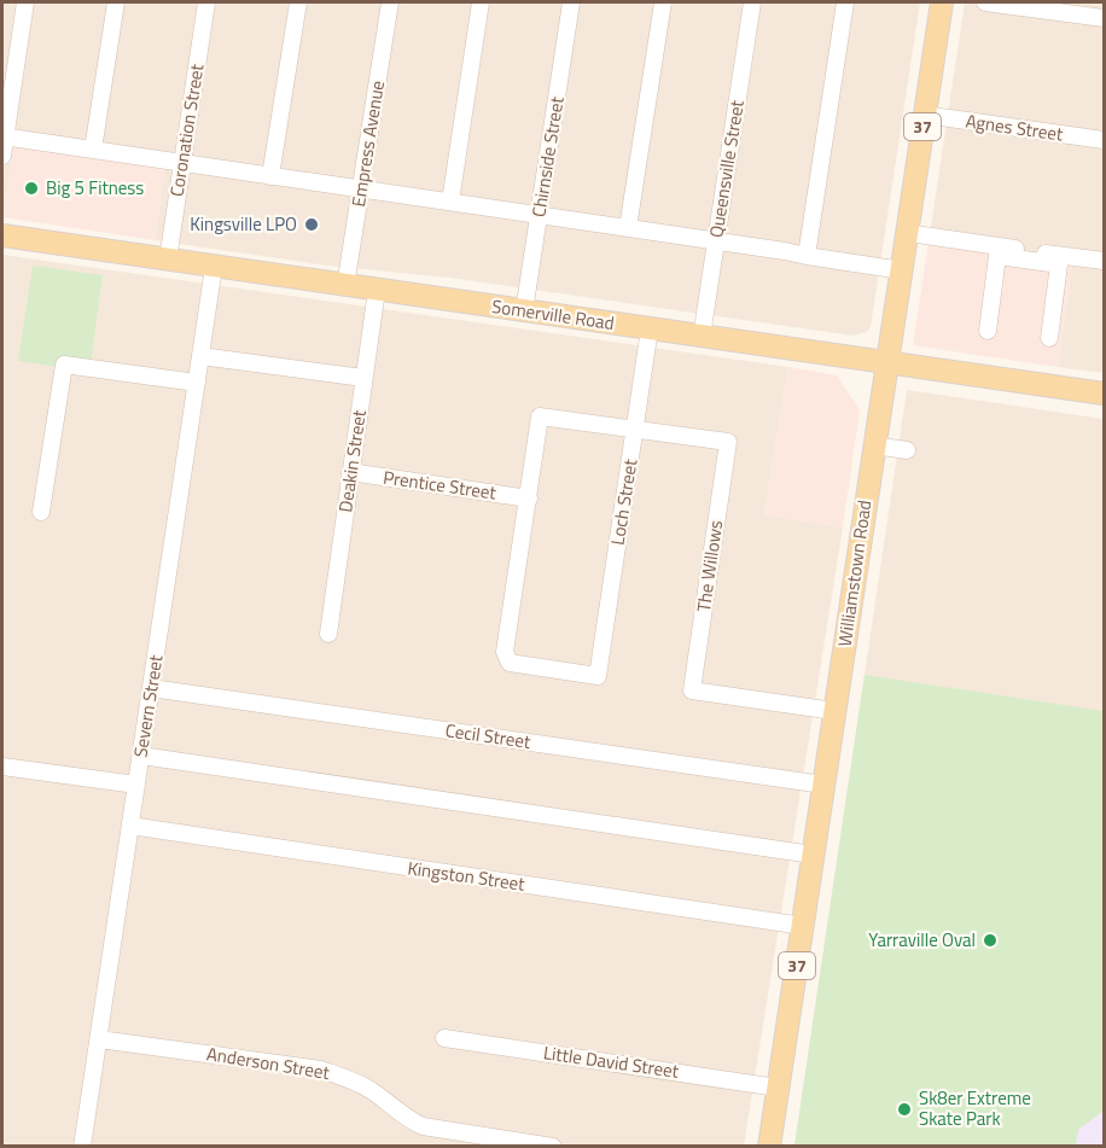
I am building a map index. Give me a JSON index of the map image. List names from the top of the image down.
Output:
{
  "streets": {
    "main road": ["37", "Somerville Road", "Williamstown Road"],
    "street": [
      "Agnes Street",
      "Coronation Street",
      "Empress Avenue",
      "Chirnside Street",
      "Queensville Street",
      "Deakin Street",
      "Prentice Street",
      "Loch Street",
      "The Willows",
      "Severn Street",
      "Cecil Street",
      "Kingston Street",
      "Little David Street",
      "Anderson Street"
    ]
  },
  "crossings": [
    ["Agnes Street", "Williamstown Road"],
    ["Coronation Street", "Somerville Road"],
    ["Empress Avenue", "Somerville Road"],
    ["Chirnside Street", "Somerville Road"],
    ["Queensville Street", "Somerville Road"],
    ["Somerville Road", "Deakin Street"],
    ["Somerville Road", "Loch Street"],
    ["Somerville Road", "Williamstown Road"],
    ["Somerville Road", "Severn Street"],
    ["Deakin Street", "Prentice Street"],
    ["Prentice Street", "Loch Street"],
    ["Loch Street", "The Willows"],
    ["The Willows", "Williamstown Road"],
    ["Williamstown Road", "Cecil Street"],
    ["Williamstown Road", "Kingston Street"],
    ["Williamstown Road", "Little David Street"],
    ["Severn Street", "Cecil Street"],
    ["Severn Street", "Kingston Street"],
    ["Severn Street", "Anderson Street"]
  ],
  "places": [
    "Big 5 Fitness",
    "Kingsville LPO",
    "Yarraville Oval",
    "Sk8er Extreme Skate Park"
  ]
}
